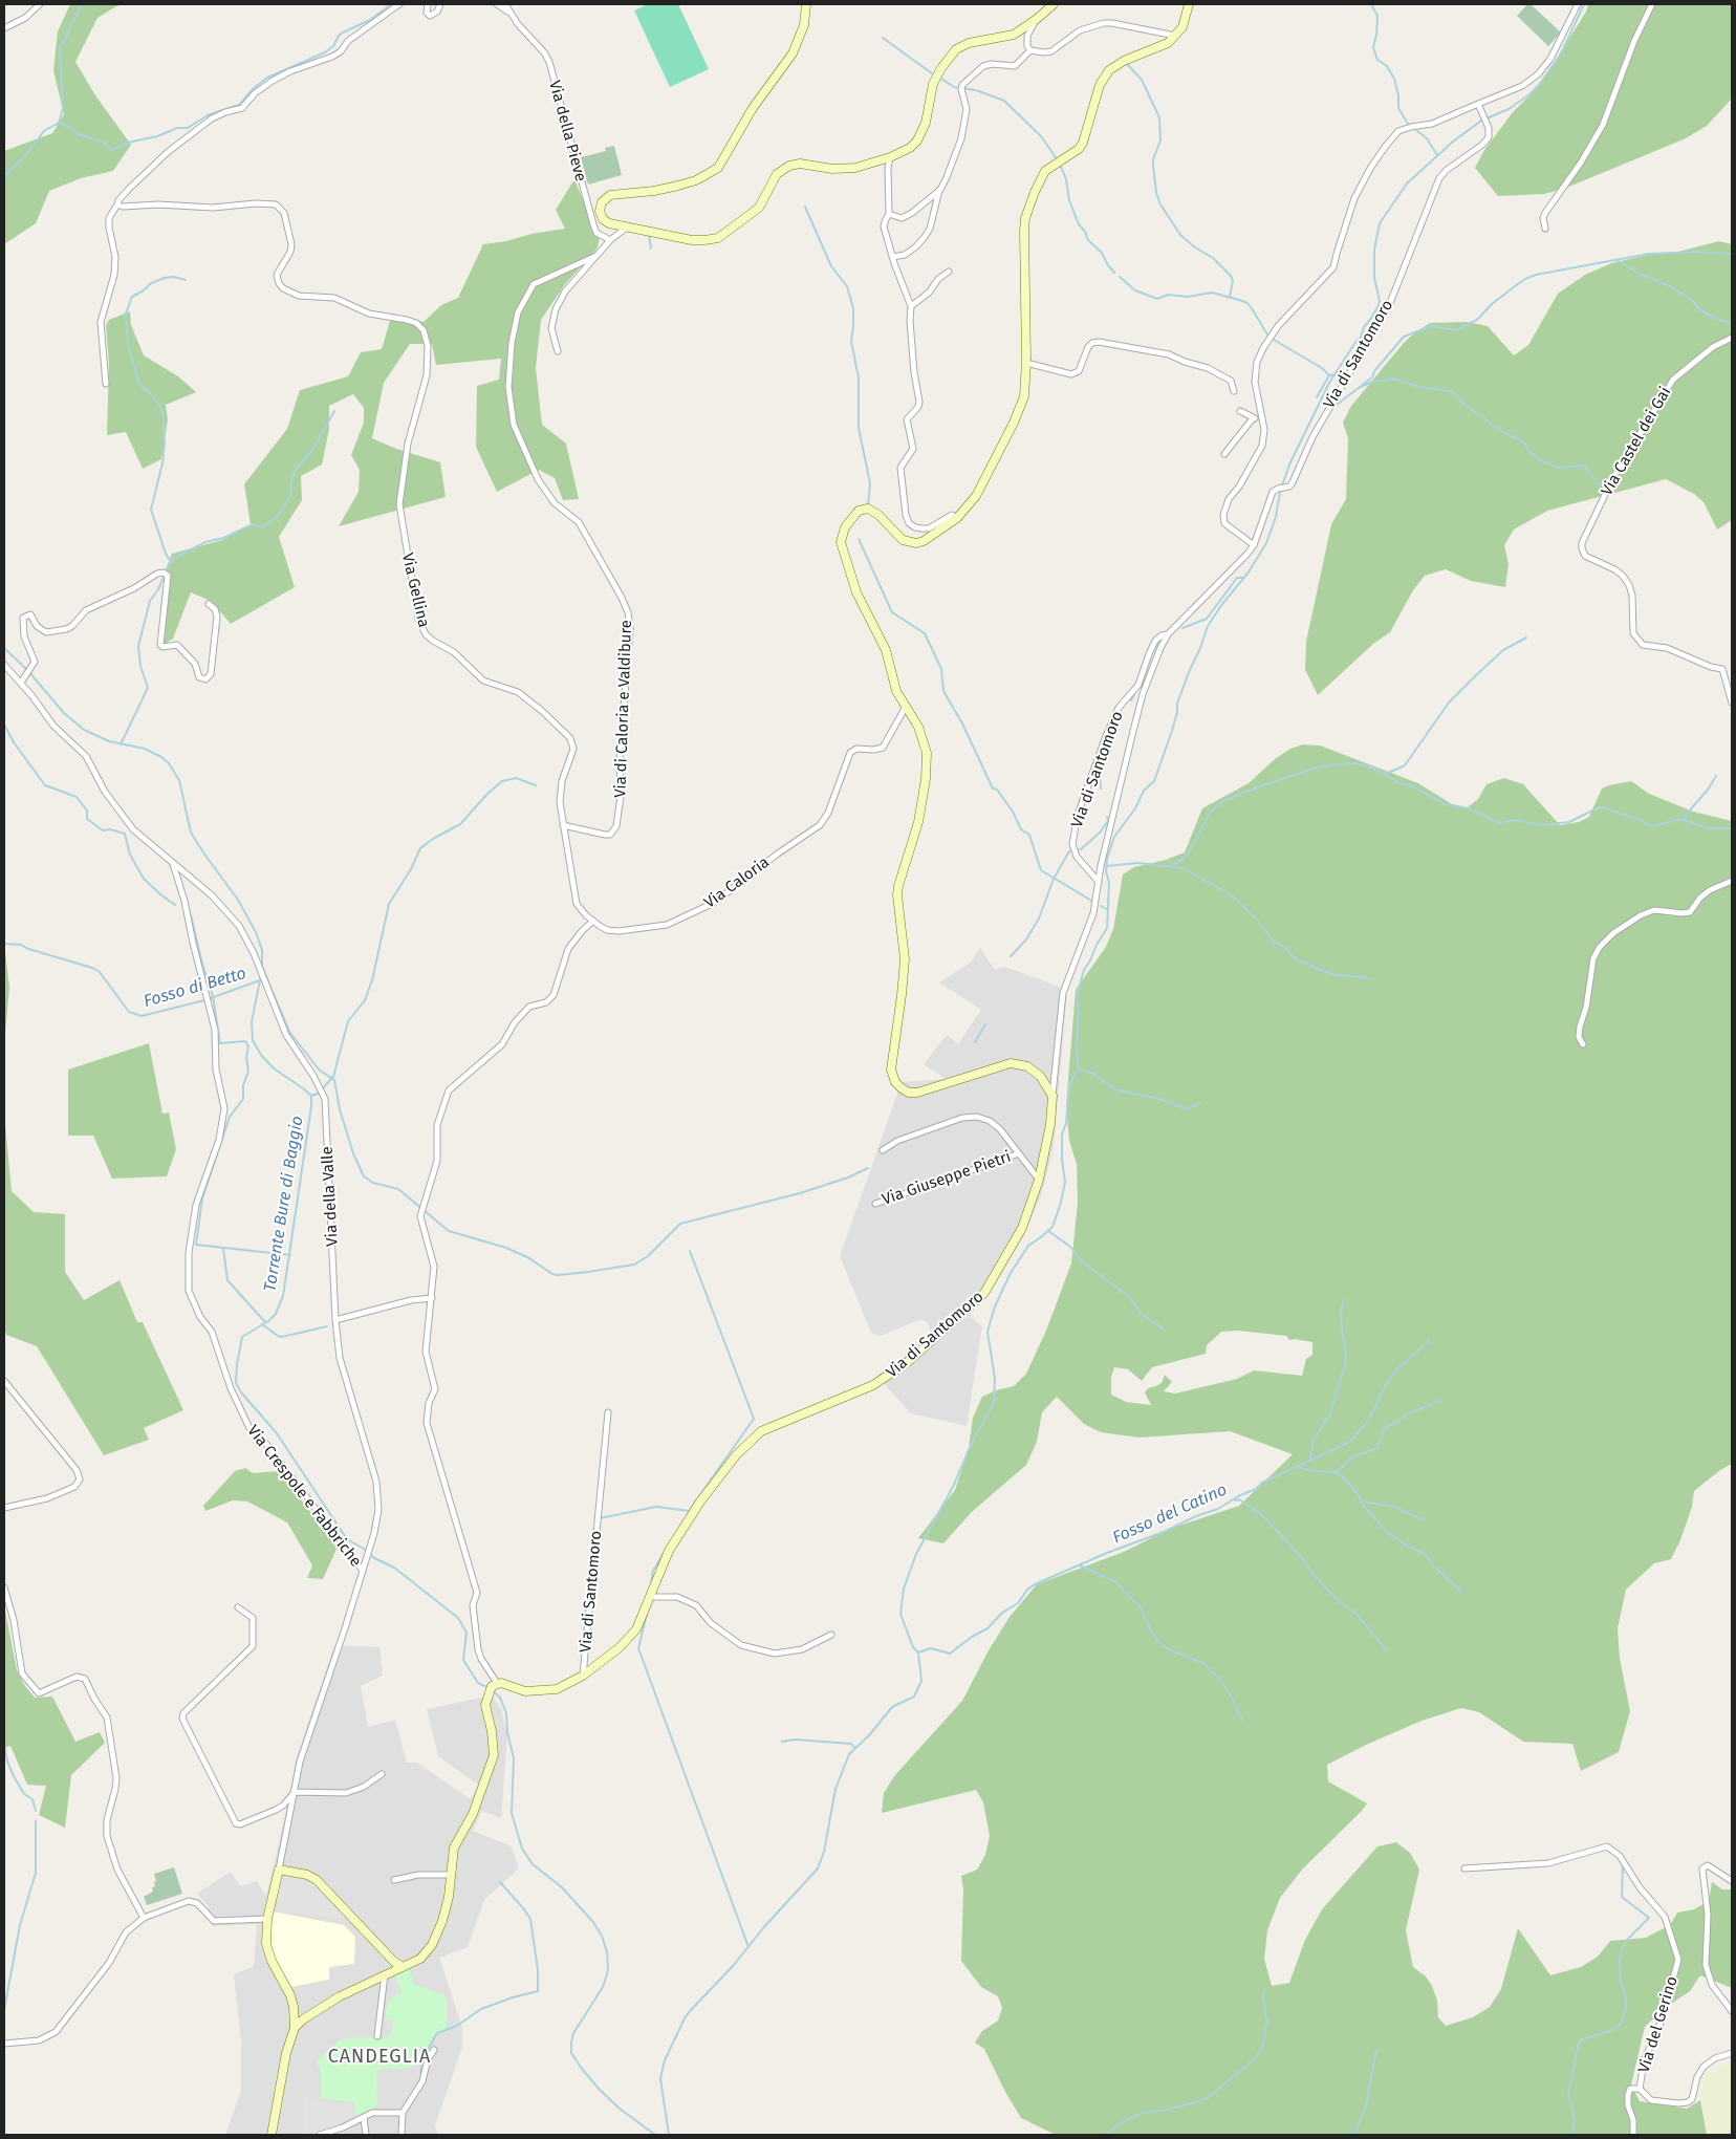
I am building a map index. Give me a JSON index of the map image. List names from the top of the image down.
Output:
{
  "streets": {
    "main road": ["Via di Santomoro"],
    "street": [
      "Via della Pieve",
      "Via Castel dei Gai",
      "Via Gellina",
      "Via di Caloria e Valdibure",
      "Via Caloria",
      "Via Giuseppe Pietri",
      "Via della Valle",
      "Via Crespole e Fabbriche",
      "Via del Gerino"
    ]
  },
  "crossings": [
    ["Via della Pieve", "Via di Caloria e Valdibure"],
    ["Via Gellina", "Via di Caloria e Valdibure"],
    ["Via Gellina", "Via Caloria"],
    ["Via di Caloria e Valdibure", "Via Caloria"],
    ["Via della Valle", "Via Crespole e Fabbriche"]
  ],
  "districts": ["CANDEGLIA"],
  "water": ["Fosso di Betto", "Torrente Bure di Baggio", "Fosso del Catino"]
}
